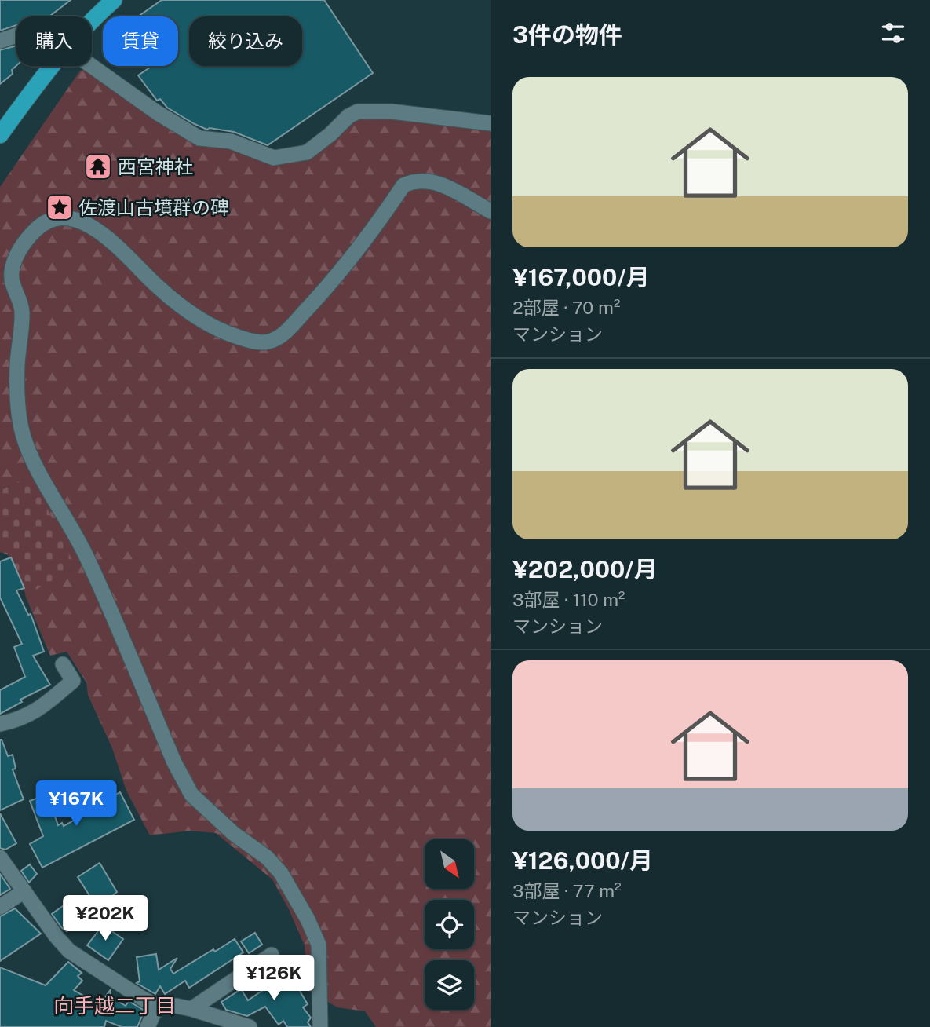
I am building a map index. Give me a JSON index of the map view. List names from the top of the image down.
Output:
{
  "districts": ["向手越二丁目"],
  "places": {
    "temple": ["西宮神社"],
    "place": ["佐渡山古墳群の碑"]
  },
  "north": "bottom right",
  "page": {
    "heading": "3件の物件",
    "chip": ["購入", "賃貸", "絞り込み"],
    "list": [
      {
        "name": "¥167,000/月",
        "note": "2部屋 · 70 m² · マンション"
      },
      {
        "name": "¥202,000/月",
        "note": "3部屋 · 110 m² · マンション"
      },
      {
        "name": "¥126,000/月",
        "note": "3部屋 · 77 m² · マンション"
      }
    ],
    "price": ["¥167K", "¥202K", "¥126K"]
  }
}
